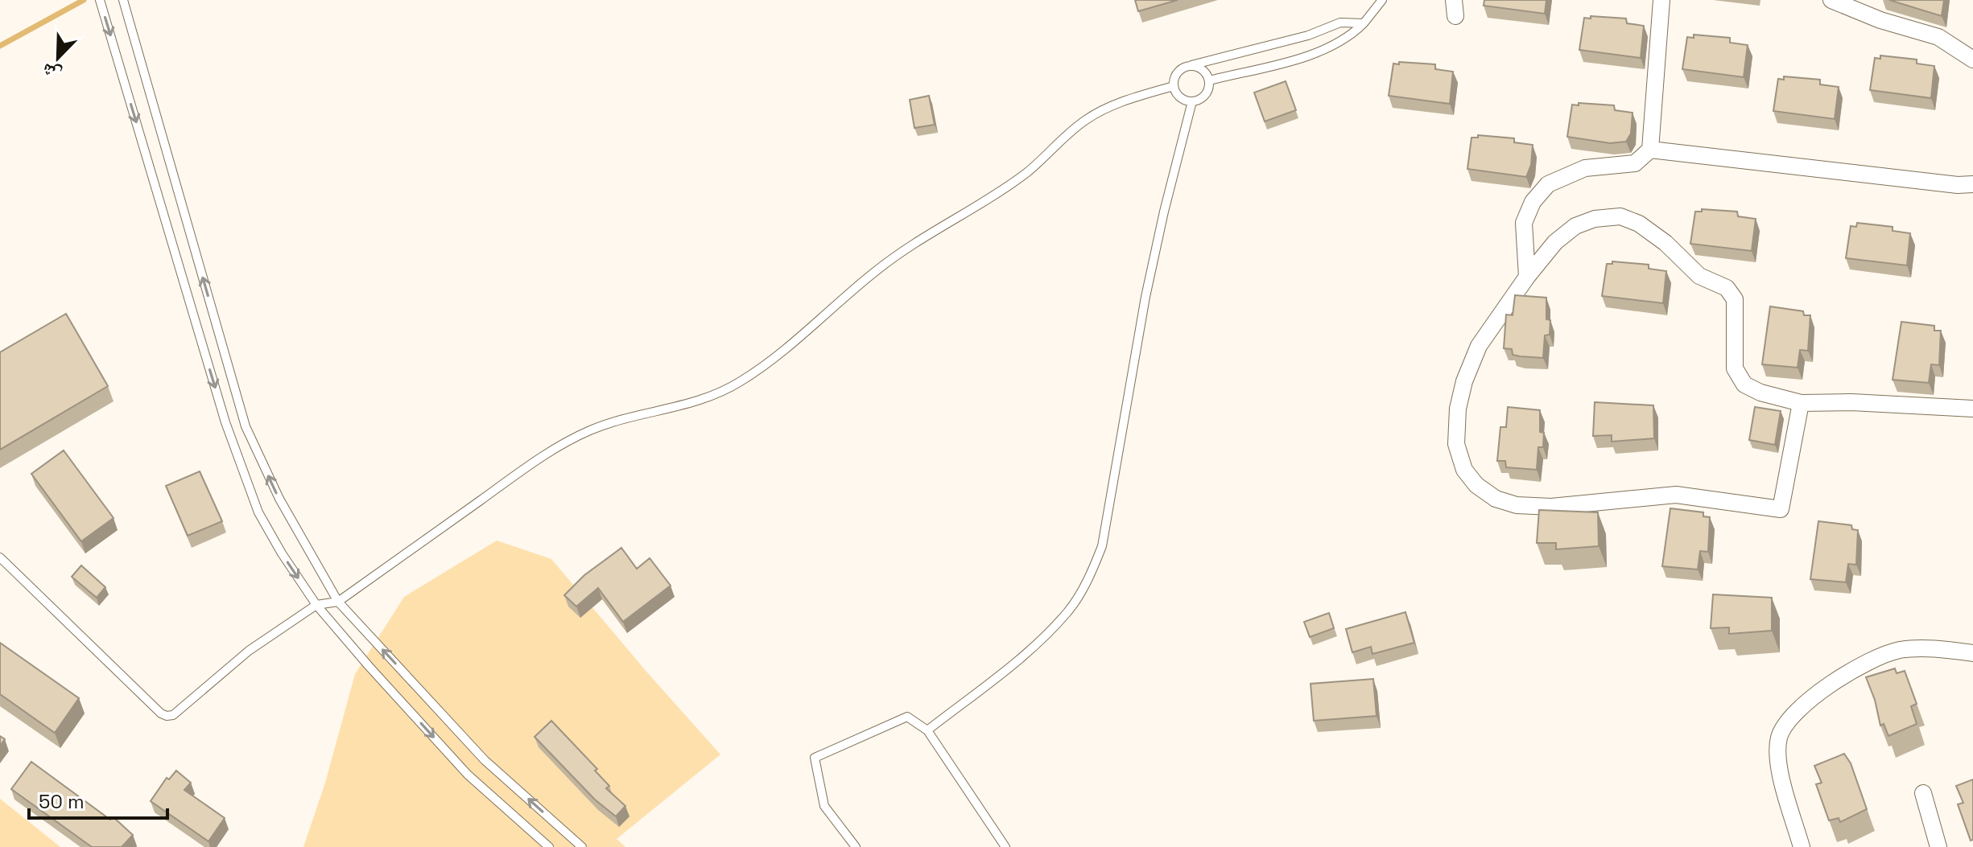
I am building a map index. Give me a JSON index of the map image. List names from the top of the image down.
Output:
{
  "scale_bar": "50 m",
  "north": "bottom left"
}
